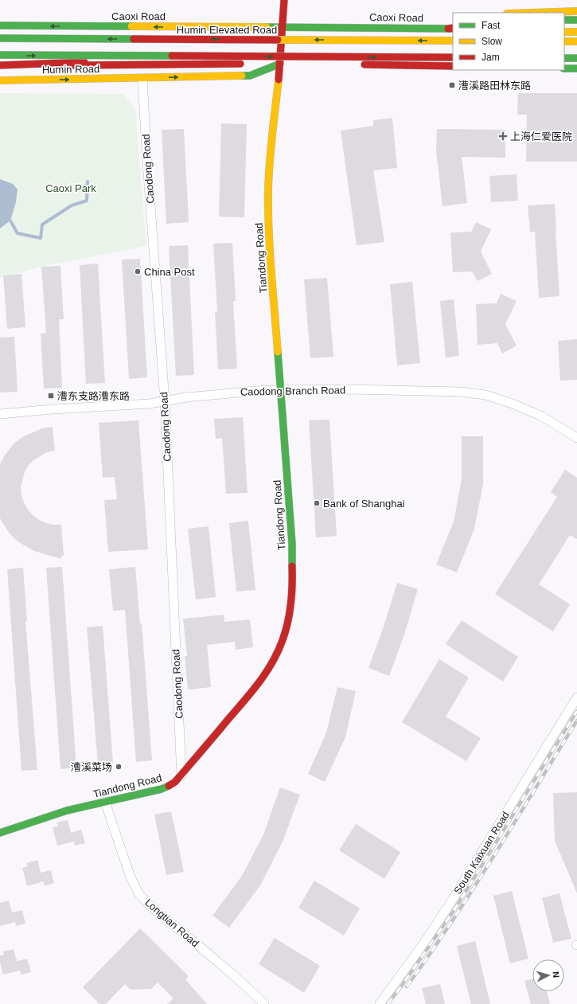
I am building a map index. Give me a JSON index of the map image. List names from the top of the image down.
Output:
{
  "streets": {
    "main road": [
      "Caoxi Road",
      "Humin Elevated Road",
      "Humin Road",
      "Tiandong Road"
    ],
    "street": [
      "Caodong Road",
      "Caodong Branch Road",
      "South Kaixuan Road",
      "Longtian Road"
    ]
  },
  "crossings": [
    ["Caoxi Road", "Tiandong Road"],
    ["Humin Road", "Caodong Road"],
    ["Caodong Road", "Tiandong Road"],
    ["Caodong Road", "Caodong Branch Road"],
    ["Tiandong Road", "Caodong Branch Road"],
    ["Tiandong Road", "Longtian Road"]
  ],
  "parks": ["Caoxi Park"],
  "places": {
    "transit": ["漕溪路田林东路", "漕东支路漕东路"],
    "health": ["上海仁爱医院"],
    "other": ["China Post", "Bank of Shanghai", "漕溪菜场"]
  },
  "legend": ["Fast", "Slow", "Jam"],
  "north": "right"
}
